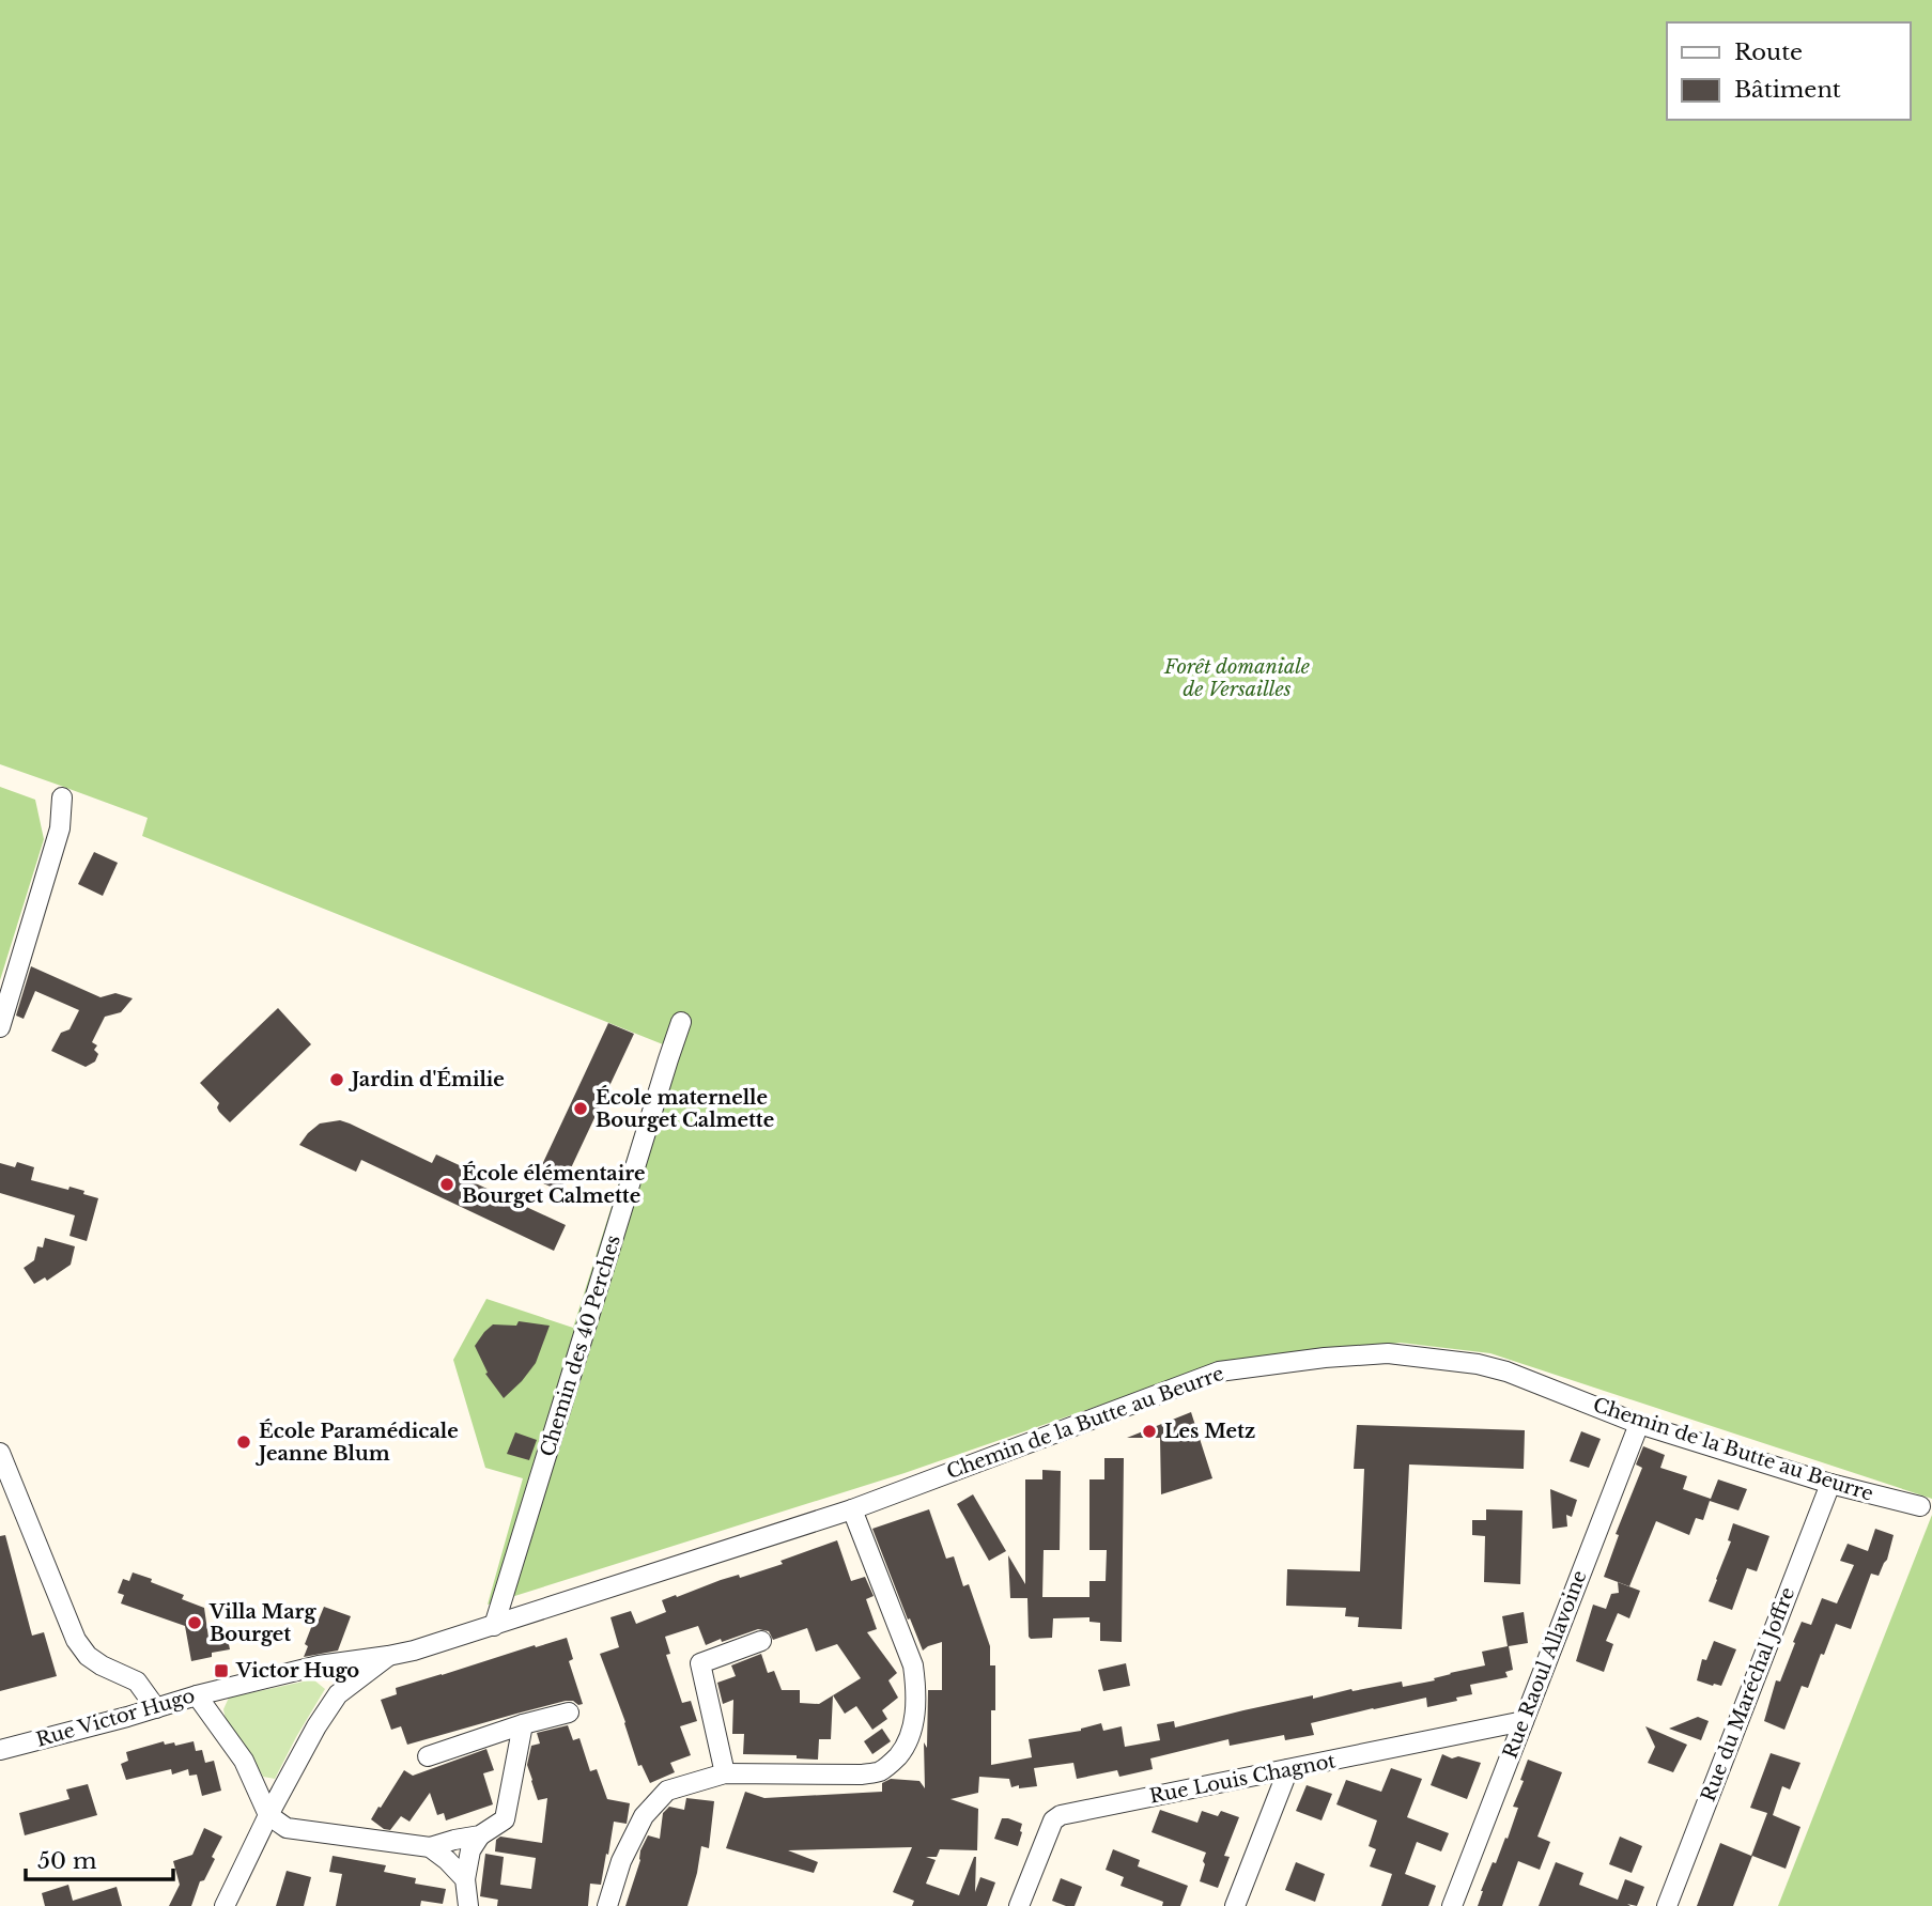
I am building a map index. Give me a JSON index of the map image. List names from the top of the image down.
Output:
{
  "streets": {
    "street": [
      "Chemin des 40 Perches",
      "Chemin de la Butte au Beurre",
      "Rue Raoul Allavoine",
      "Rue du Maréchal Joffre",
      "Rue Victor Hugo",
      "Rue Louis Chagnot"
    ]
  },
  "crossings": [
    ["Chemin des 40 Perches", "Chemin de la Butte au Beurre"],
    ["Chemin de la Butte au Beurre", "Rue Raoul Allavoine"],
    ["Chemin de la Butte au Beurre", "Rue du Maréchal Joffre"],
    ["Chemin de la Butte au Beurre", "Rue Victor Hugo"],
    ["Rue Raoul Allavoine", "Rue Louis Chagnot"]
  ],
  "parks": ["Forêt domaniale de Versailles"],
  "places": {
    "other": [
      "Jardin d'Émilie",
      "École maternelle Bourget Calmette",
      "École élémentaire Bourget Calmette",
      "Les Metz",
      "École Paramédicale Jeanne Blum",
      "Villa Marg Bourget"
    ],
    "transit": ["Victor Hugo"]
  },
  "legend": ["Route", "Bâtiment"],
  "scale_bar": "50 m"
}
